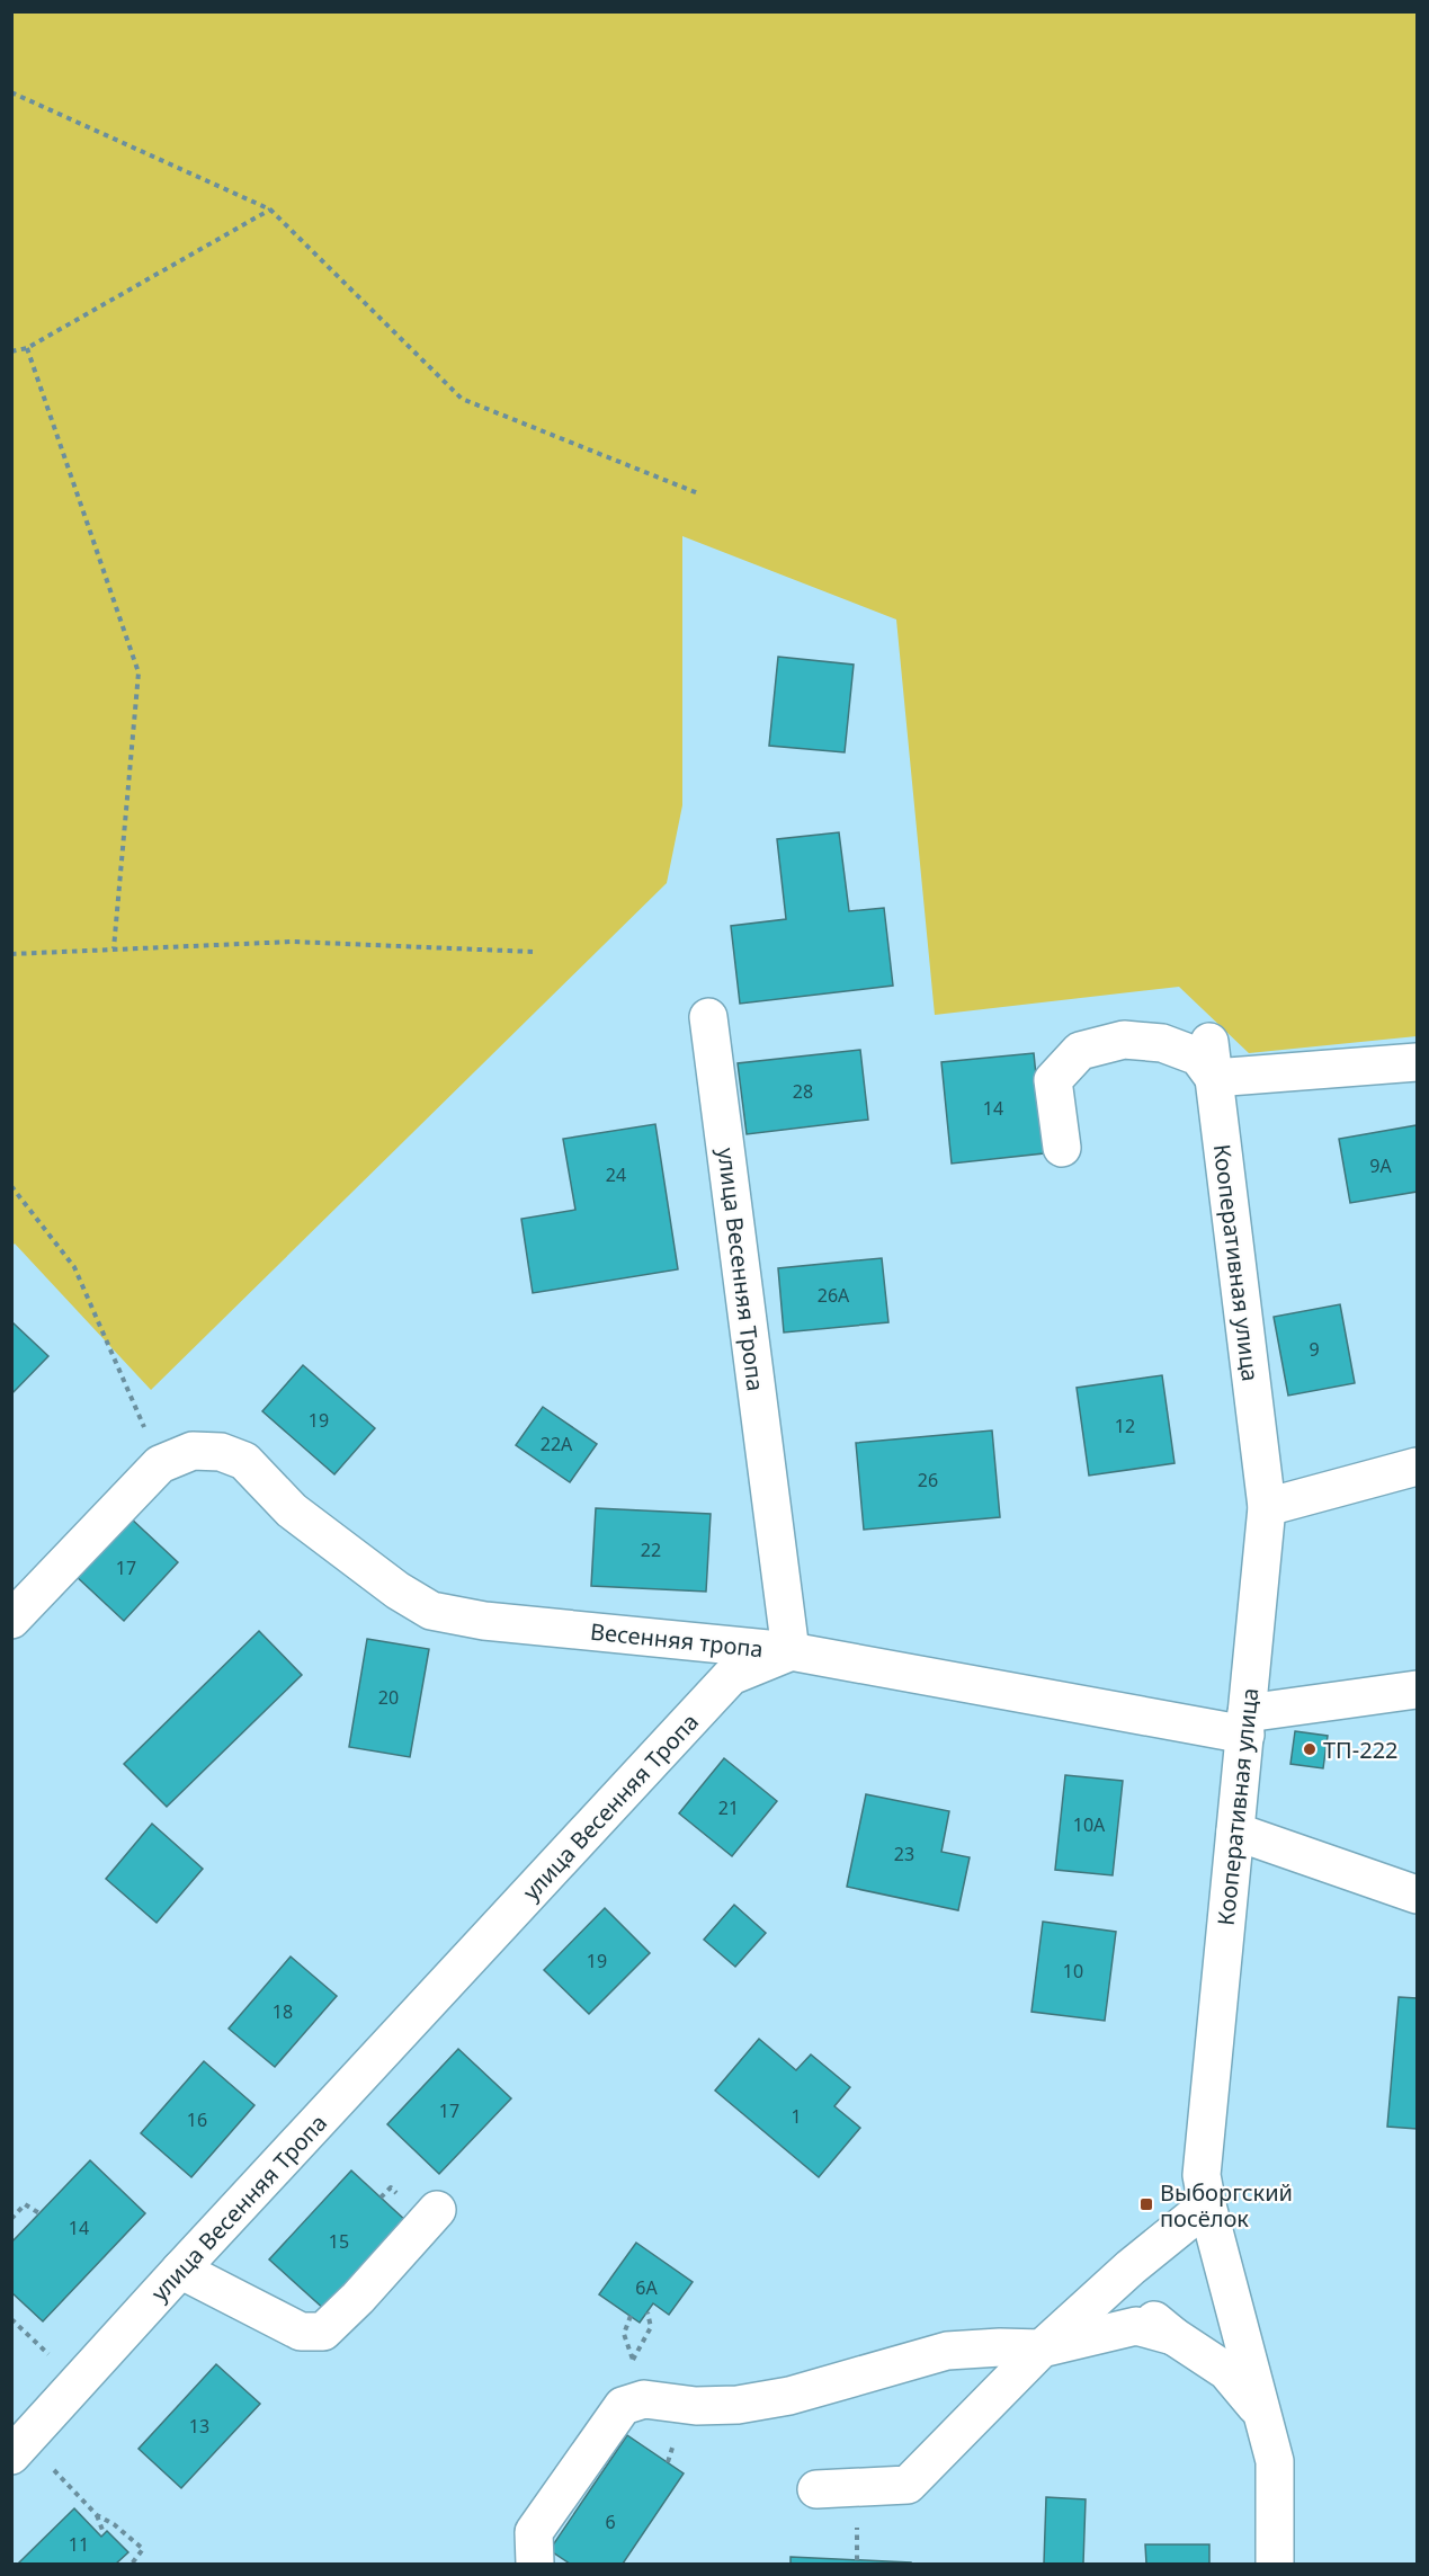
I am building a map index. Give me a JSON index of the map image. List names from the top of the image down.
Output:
{
  "streets": {
    "street": ["Кооперативная улица", "улица Весенняя Тропа", "Весенняя тропа"]
  },
  "crossings": [
    ["Кооперативная улица", "Весенняя тропа"],
    ["улица Весенняя Тропа", "Весенняя тропа"]
  ],
  "places": {
    "other": ["ТП-222"],
    "transit": ["Выборгский посёлок"]
  },
  "house_numbers": [
    "28",
    "14",
    "9А",
    "24",
    "26А",
    "9",
    "19",
    "12",
    "22А",
    "26",
    "22",
    "17",
    "20",
    "21",
    "10А",
    "23",
    "19",
    "10",
    "18",
    "17",
    "1",
    "16",
    "14",
    "15",
    "6А",
    "13",
    "6",
    "11"
  ]
}
